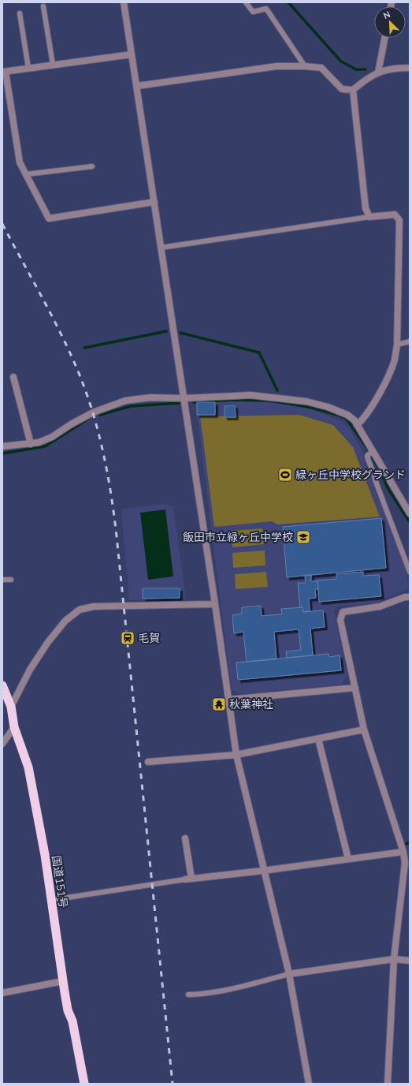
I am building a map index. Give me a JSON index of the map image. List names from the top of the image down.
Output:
{
  "streets": {
    "highway": ["国道151号"]
  },
  "places": {
    "sports": ["緑ヶ丘中学校グランド"],
    "school or university": ["飯田市立緑ヶ丘中学校"],
    "station": ["毛賀"],
    "temple": ["秋葉神社"]
  },
  "north": "top left"
}
